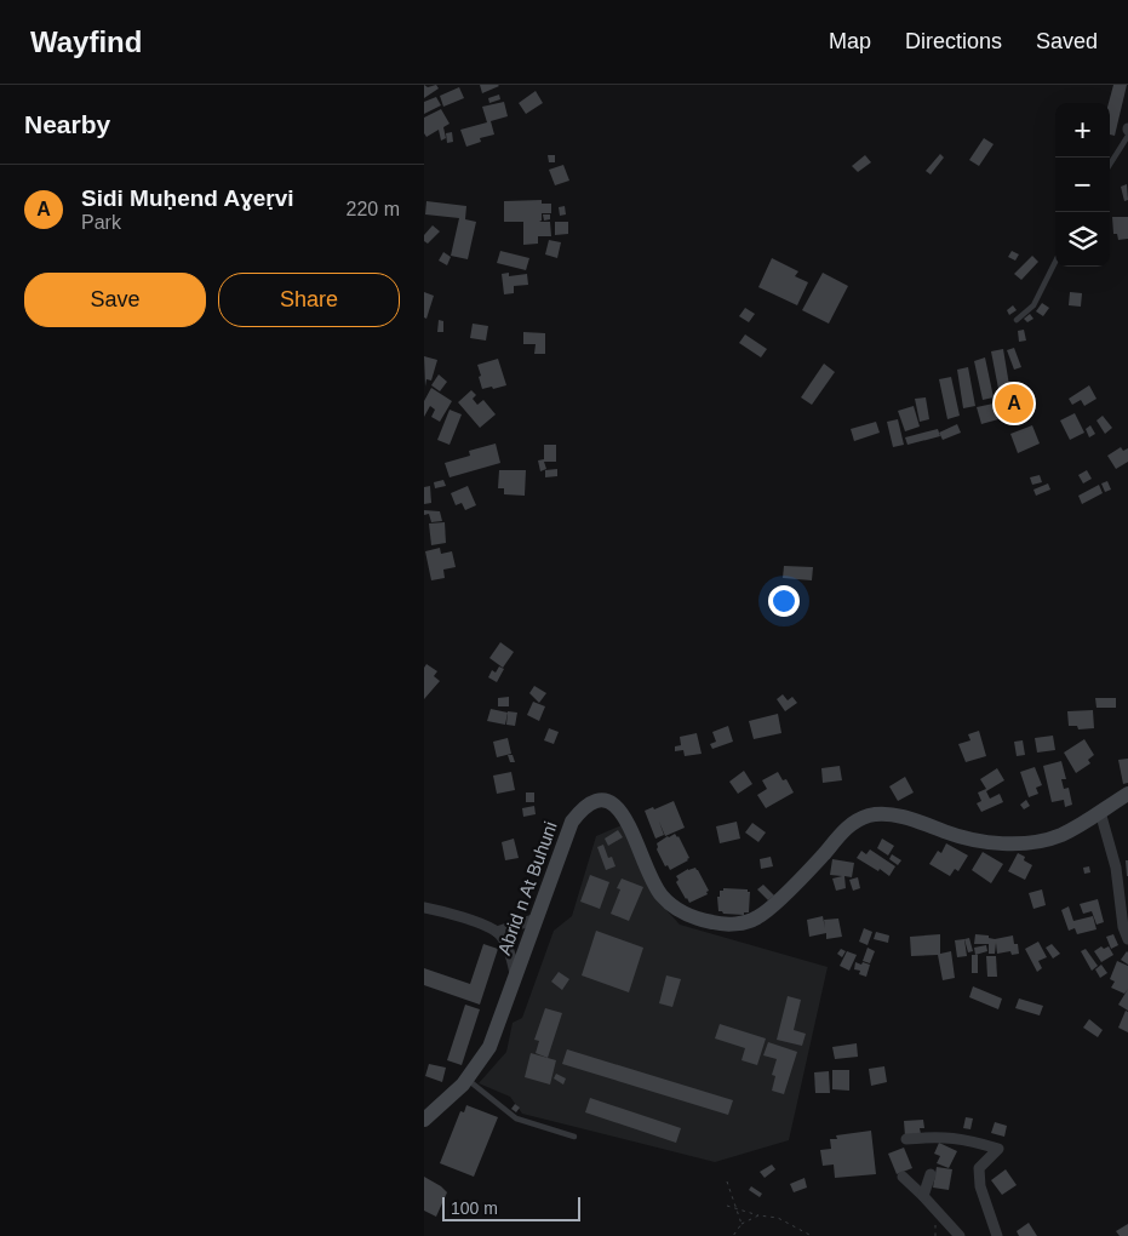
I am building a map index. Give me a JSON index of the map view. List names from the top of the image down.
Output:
{
  "streets": {
    "street": ["Abrid n At Buhuni"]
  },
  "scale_bar": "100 m",
  "page": {
    "header": "Wayfind",
    "nav": ["Map", "Directions", "Saved"],
    "heading": "Nearby",
    "map_buttons": ["+", "−"],
    "list": [
      {
        "mark": "A",
        "name": "Sidi Muḥend Aɣeṛvi",
        "note": "Park",
        "value": "220 m"
      }
    ],
    "buttons": ["Save", "Share"],
    "pins": "A",
    "scale": "100 m"
  }
}
